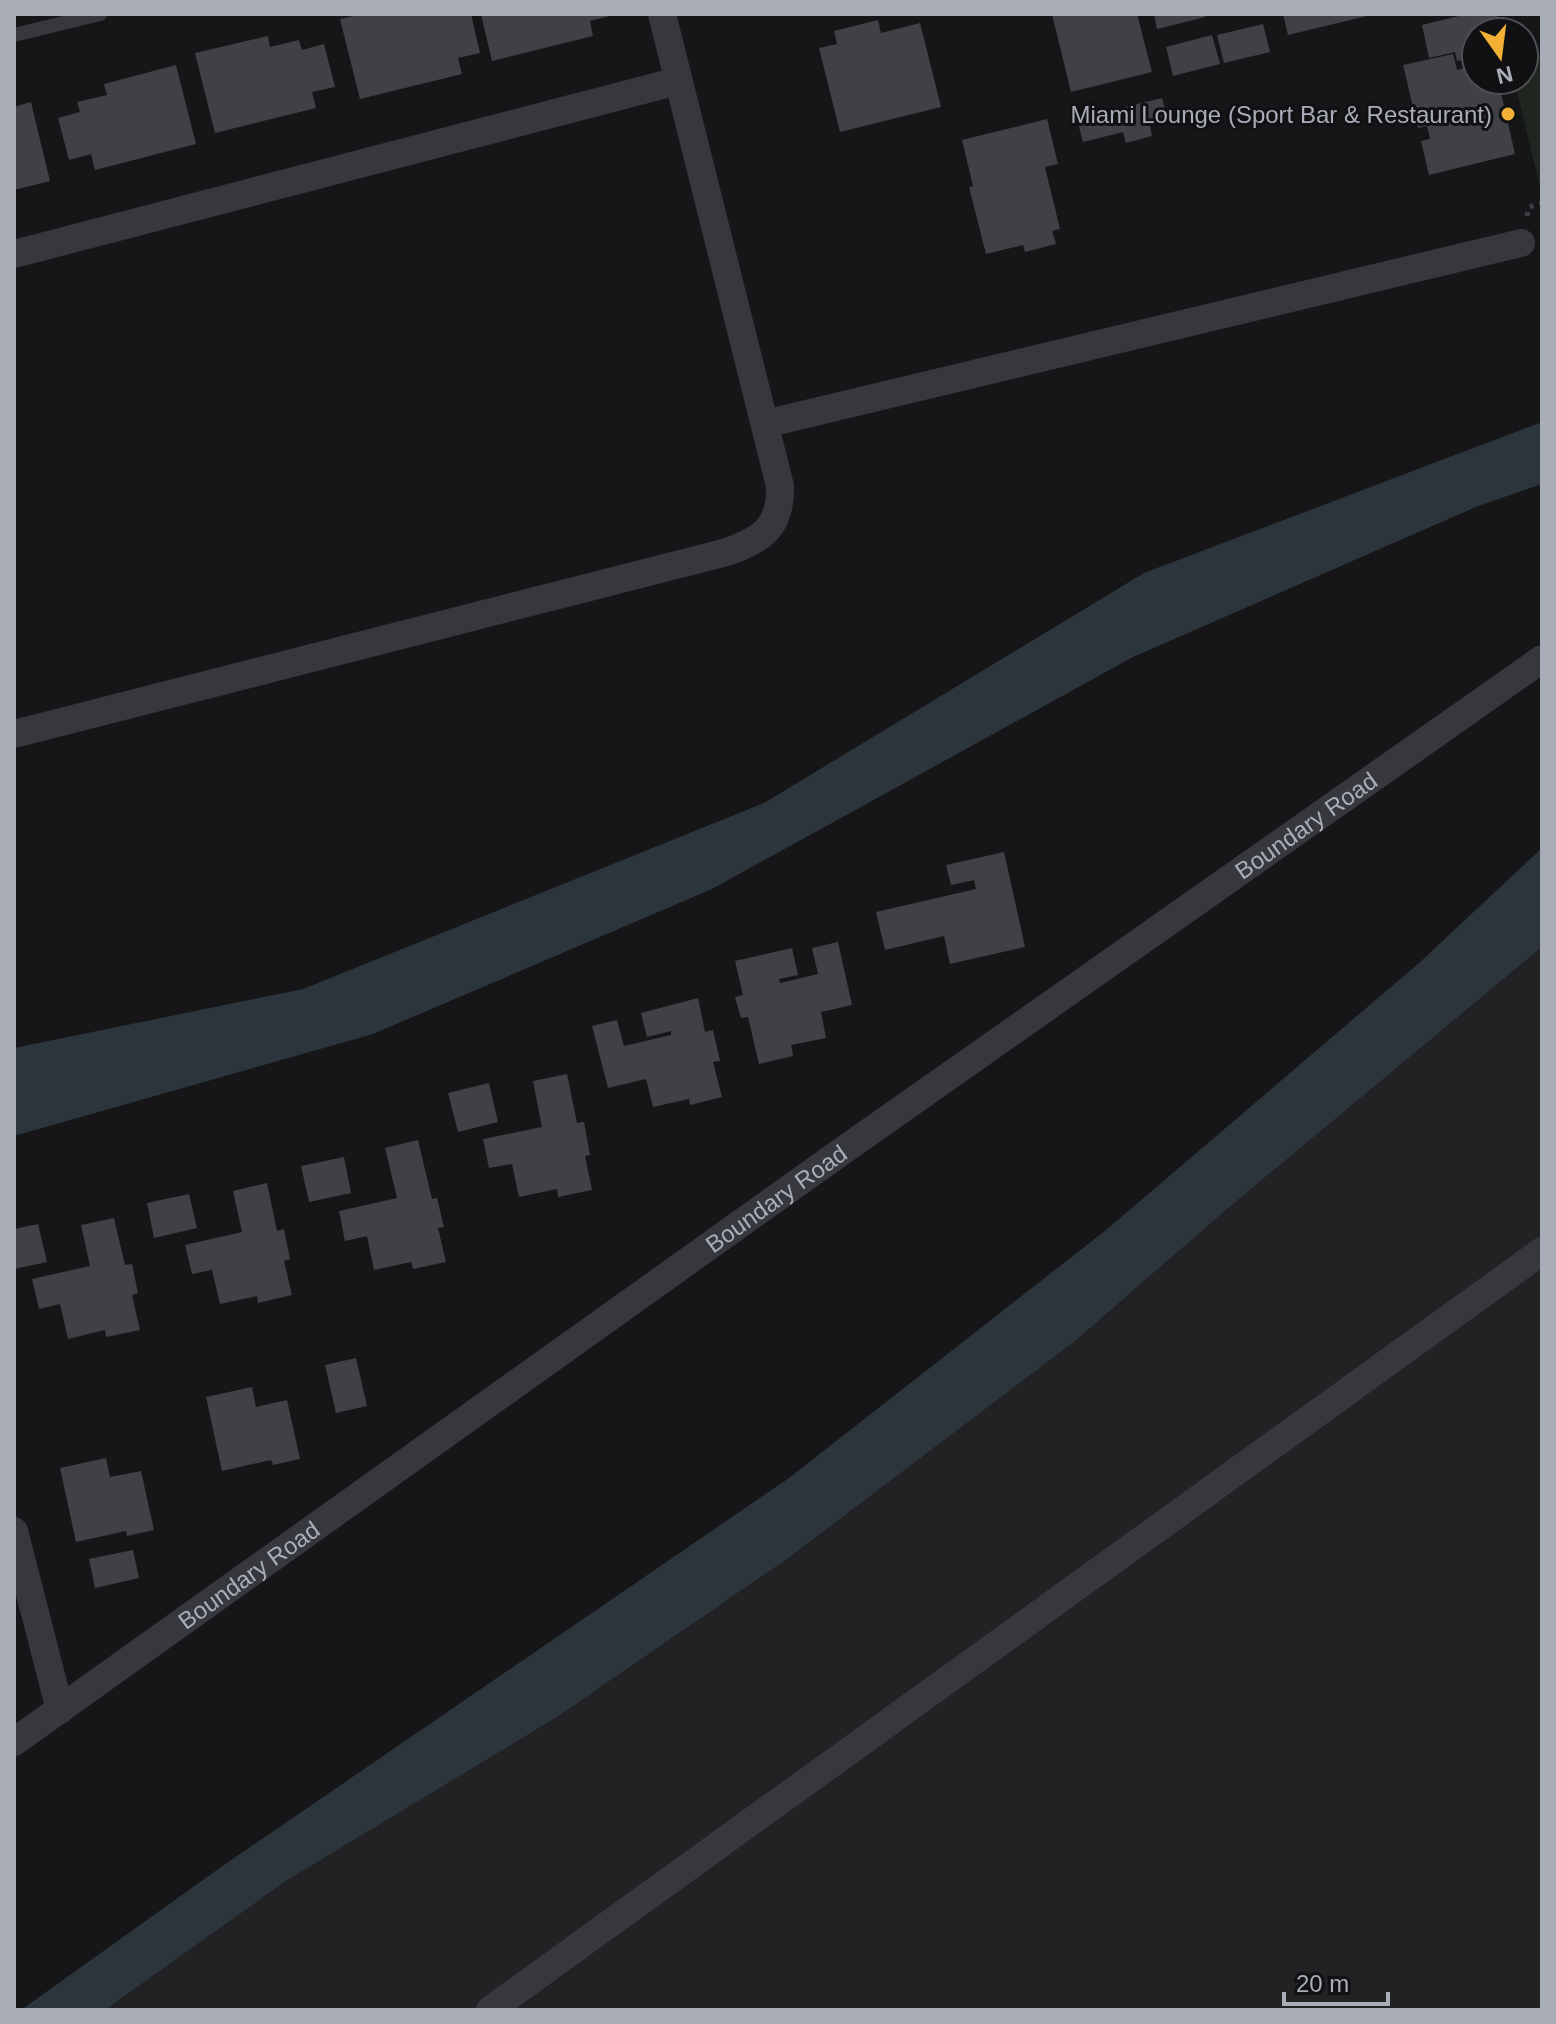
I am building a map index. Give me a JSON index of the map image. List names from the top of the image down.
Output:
{
  "streets": {
    "street": ["Boundary Road"]
  },
  "places": ["Miami Lounge (Sport Bar & Restaurant)"],
  "scale_bar": "20 m",
  "north": "bottom"
}
